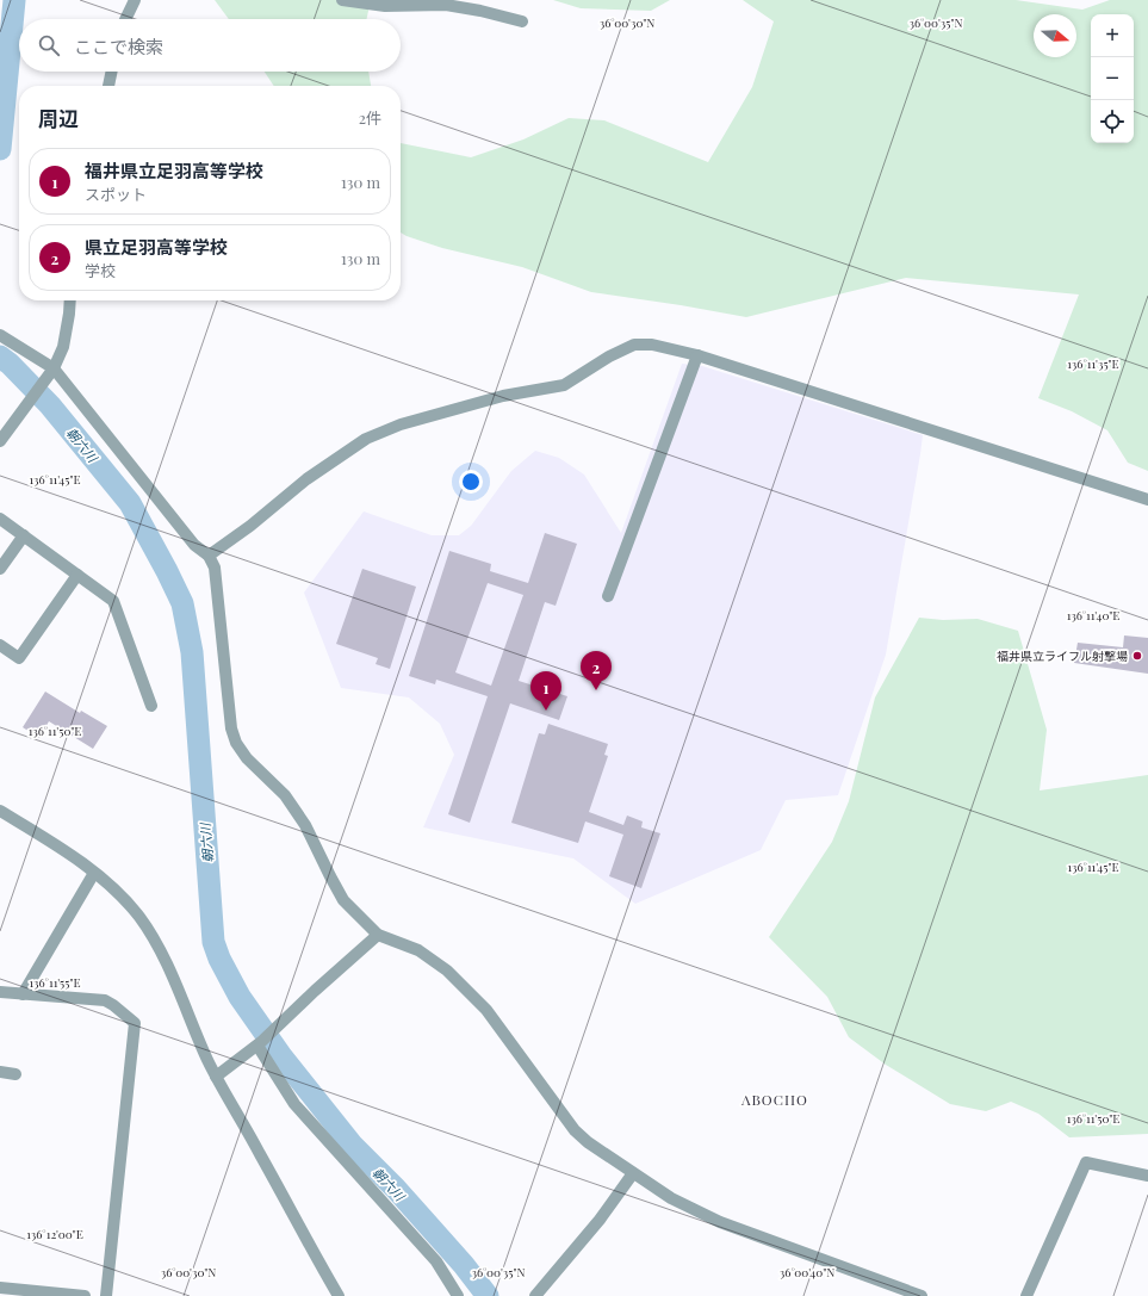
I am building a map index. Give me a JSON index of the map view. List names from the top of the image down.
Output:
{
  "districts": ["ABOCHO"],
  "water": ["朝六川"],
  "places": ["福井県立ライフル射撃場"],
  "north": "right",
  "page": {
    "map_buttons": ["+", "−"],
    "search": "ここで検索",
    "heading": ["周辺", "2件"],
    "list": [
      {
        "mark": "1",
        "name": "福井県立足羽高等学校",
        "note": "スポット",
        "value": "130 m"
      },
      {
        "mark": "2",
        "name": "県立足羽高等学校",
        "note": "学校",
        "value": "130 m"
      }
    ],
    "pins": ["2", "1"]
  },
  "coordinates": [
    "36°00'30\"N",
    "36°00'35\"N",
    "136°11'35\"E",
    "136°11'45\"E",
    "136°11'40\"E",
    "136°11'50\"E",
    "136°11'55\"E",
    "136°12'00\"E",
    "36°00'40\"N"
  ]
}
